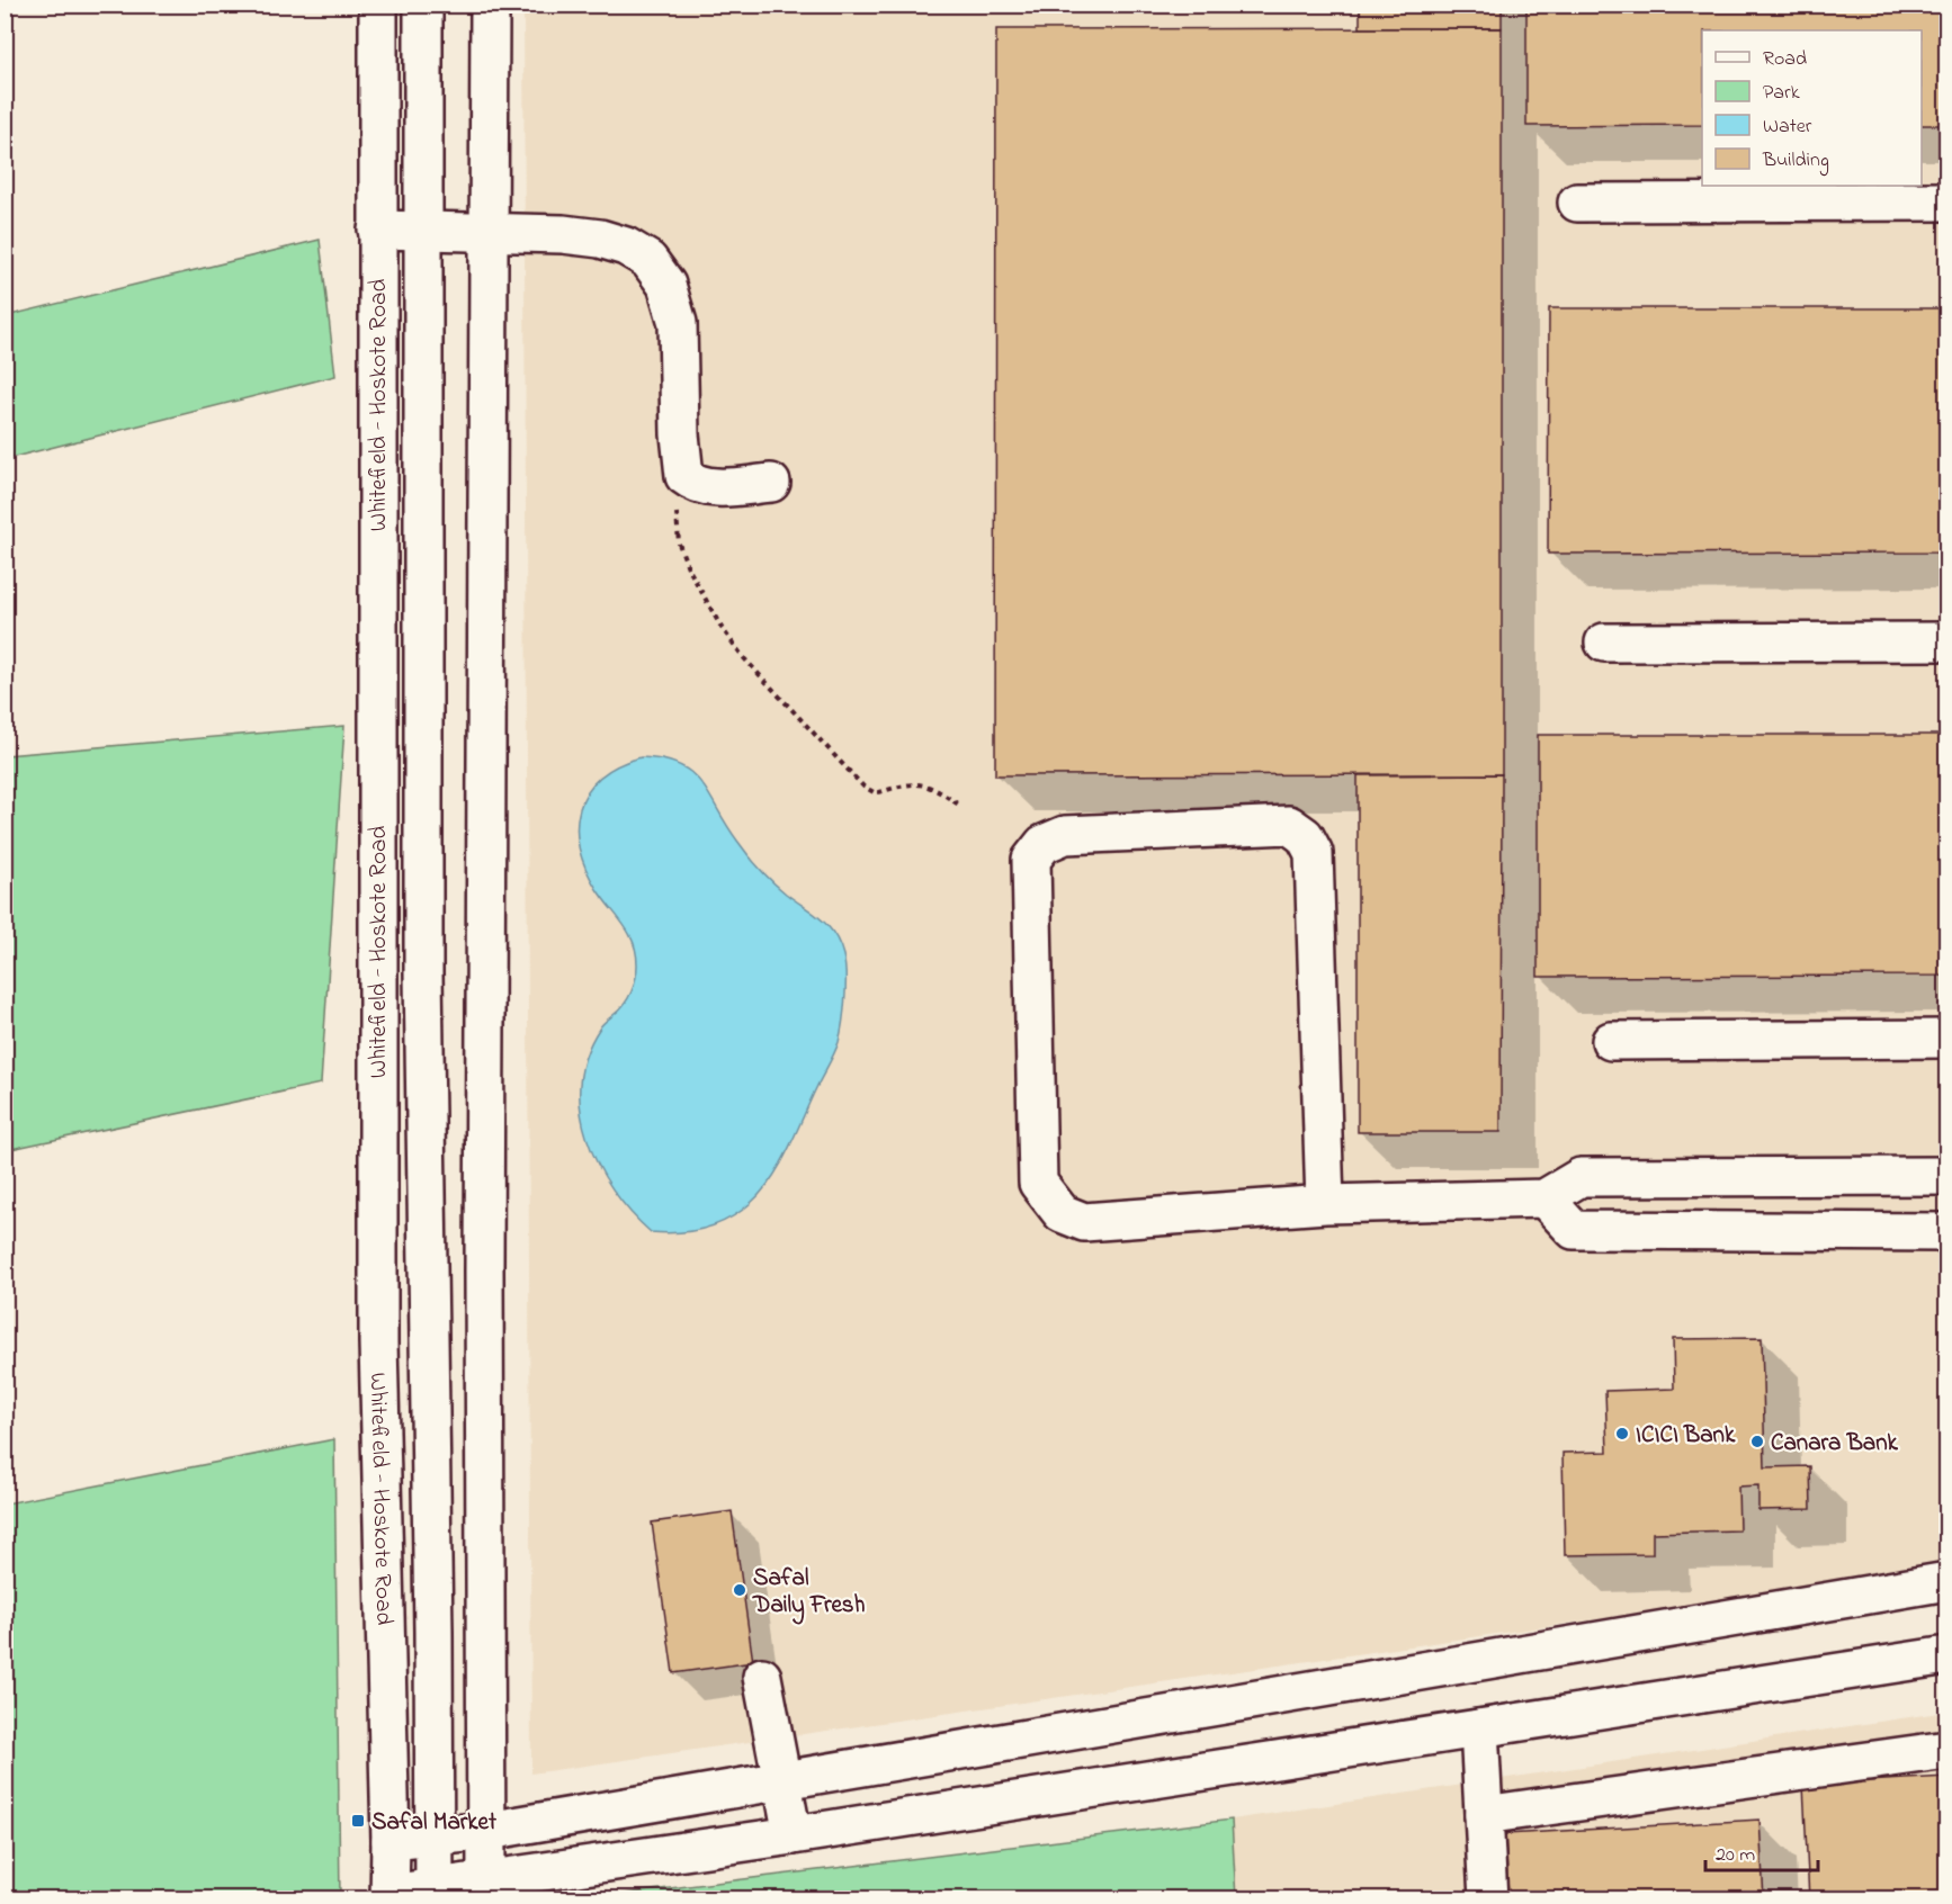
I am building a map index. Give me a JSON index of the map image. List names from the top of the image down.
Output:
{
  "streets": {
    "street": ["Whitefield - Hoskote Road"]
  },
  "places": {
    "other": ["ICICI Bank", "Canara Bank", "Safal Daily Fresh"],
    "transit": ["Safal Market"]
  },
  "legend": [
    "Road",
    "Park",
    "Water",
    "Building"
  ],
  "scale_bar": "20 m"
}
